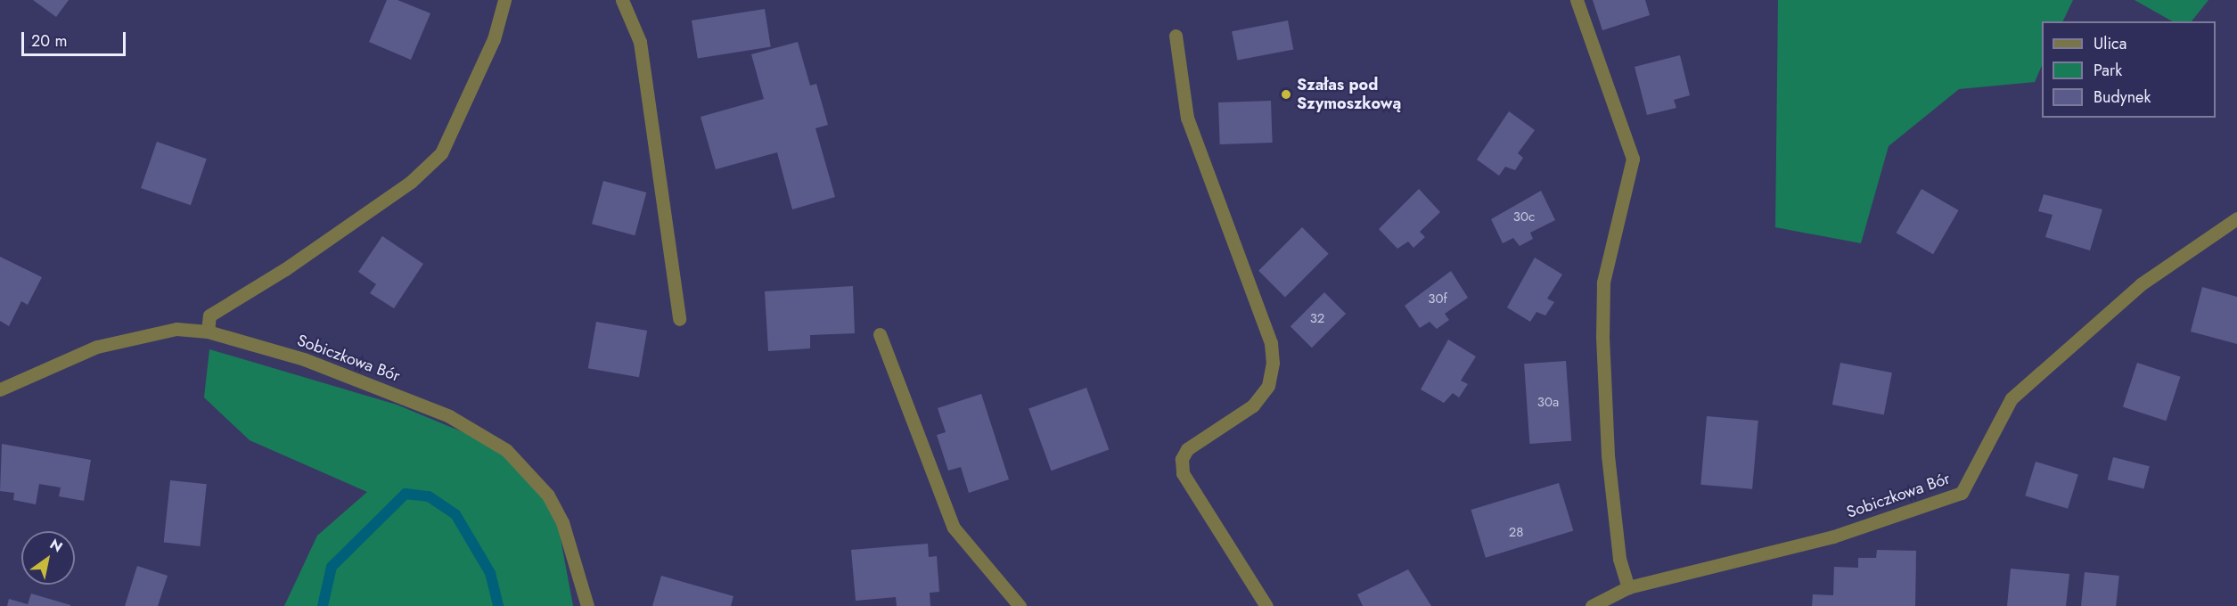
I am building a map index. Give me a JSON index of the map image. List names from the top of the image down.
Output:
{
  "streets": {
    "street": ["Sobiczkowa Bór"]
  },
  "places": ["Szałas pod Szymoszkową"],
  "house_numbers": [
    "30c",
    "30f",
    "32",
    "30a",
    "28"
  ],
  "legend": ["Ulica", "Park", "Budynek"],
  "scale_bar": "20 m",
  "north": "top right"
}
